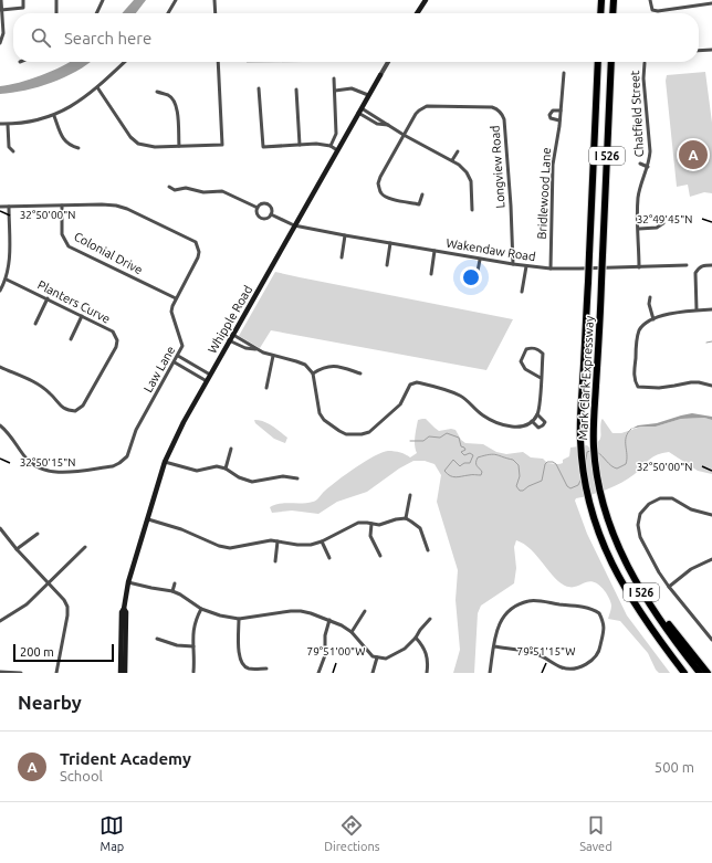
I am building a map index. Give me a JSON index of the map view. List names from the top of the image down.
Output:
{
  "streets": {
    "highway": ["I 526", "Mark Clark Expressway"],
    "main road": ["Whipple Road"],
    "street": [
      "Chatfield Street",
      "Longview Road",
      "Bridlewood Lane",
      "Wakendaw Road",
      "Colonial Drive",
      "Planters Curve",
      "Law Lane"
    ]
  },
  "crossings": [
    ["Chatfield Street", "Wakendaw Road"],
    ["Longview Road", "Wakendaw Road"],
    ["Bridlewood Lane", "Wakendaw Road"],
    ["Wakendaw Road", "Whipple Road"],
    ["Colonial Drive", "Law Lane"]
  ],
  "scale_bar": "200 m",
  "page": {
    "search": "Search here",
    "pins": "A",
    "scale": "200 m",
    "heading": "Nearby",
    "list": [
      {
        "mark": "A",
        "name": "Trident Academy",
        "note": "School",
        "value": "500 m"
      }
    ],
    "nav": ["Map", "Directions", "Saved"]
  },
  "coordinates": [
    "32°50'00\"N",
    "32°49'45\"N",
    "32°50'15\"N",
    "79°51'00\"W",
    "79°51'15\"W"
  ]
}
